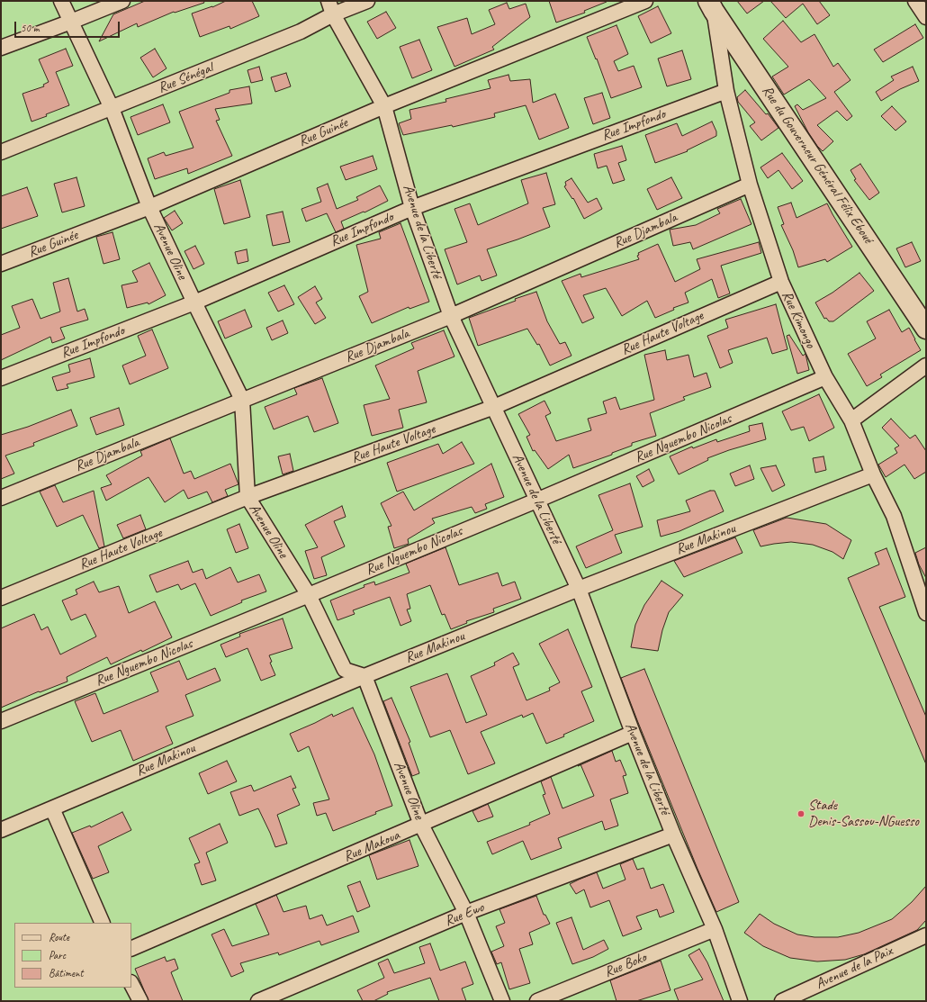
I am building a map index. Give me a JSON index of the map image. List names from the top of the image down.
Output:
{
  "streets": {
    "main road": ["Rue du Gouverneur Général Félix Eboué"],
    "street": [
      "Rue Sénégal",
      "Rue Impfondo",
      "Rue Guinée",
      "Rue Djambala",
      "Avenue de la Liberté",
      "Avenue Oline",
      "Rue Kimongo",
      "Rue Haute Voltage",
      "Rue Nguembo Nicolas",
      "Rue Makinou",
      "Rue Makoua",
      "Rue Ewo",
      "Rue Boko",
      "Avenue de la Paix"
    ]
  },
  "crossings": [
    ["Rue Sénégal", "Avenue de la Liberté"],
    ["Rue Sénégal", "Avenue Oline"],
    ["Rue Impfondo", "Avenue de la Liberté"],
    ["Rue Impfondo", "Avenue Oline"],
    ["Rue Impfondo", "Rue Kimongo"],
    ["Rue Guinée", "Avenue de la Liberté"],
    ["Rue Guinée", "Avenue Oline"],
    ["Rue du Gouverneur Général Félix Eboué", "Rue Kimongo"],
    ["Rue Djambala", "Avenue de la Liberté"],
    ["Rue Djambala", "Avenue Oline"],
    ["Rue Djambala", "Rue Kimongo"],
    ["Avenue de la Liberté", "Rue Haute Voltage"],
    ["Avenue de la Liberté", "Rue Nguembo Nicolas"],
    ["Avenue de la Liberté", "Rue Makinou"],
    ["Avenue de la Liberté", "Rue Makoua"],
    ["Avenue de la Liberté", "Rue Ewo"],
    ["Avenue de la Liberté", "Rue Boko"],
    ["Avenue Oline", "Rue Haute Voltage"],
    ["Avenue Oline", "Rue Nguembo Nicolas"],
    ["Avenue Oline", "Rue Makinou"],
    ["Avenue Oline", "Rue Makoua"],
    ["Avenue Oline", "Rue Ewo"],
    ["Rue Kimongo", "Rue Haute Voltage"],
    ["Rue Kimongo", "Rue Nguembo Nicolas"],
    ["Rue Kimongo", "Rue Makinou"]
  ],
  "places": ["Stade Denis-Sassou-NGuesso"],
  "legend": ["Route", "Parc", "Bâtiment"],
  "scale_bar": "50 m"
}
